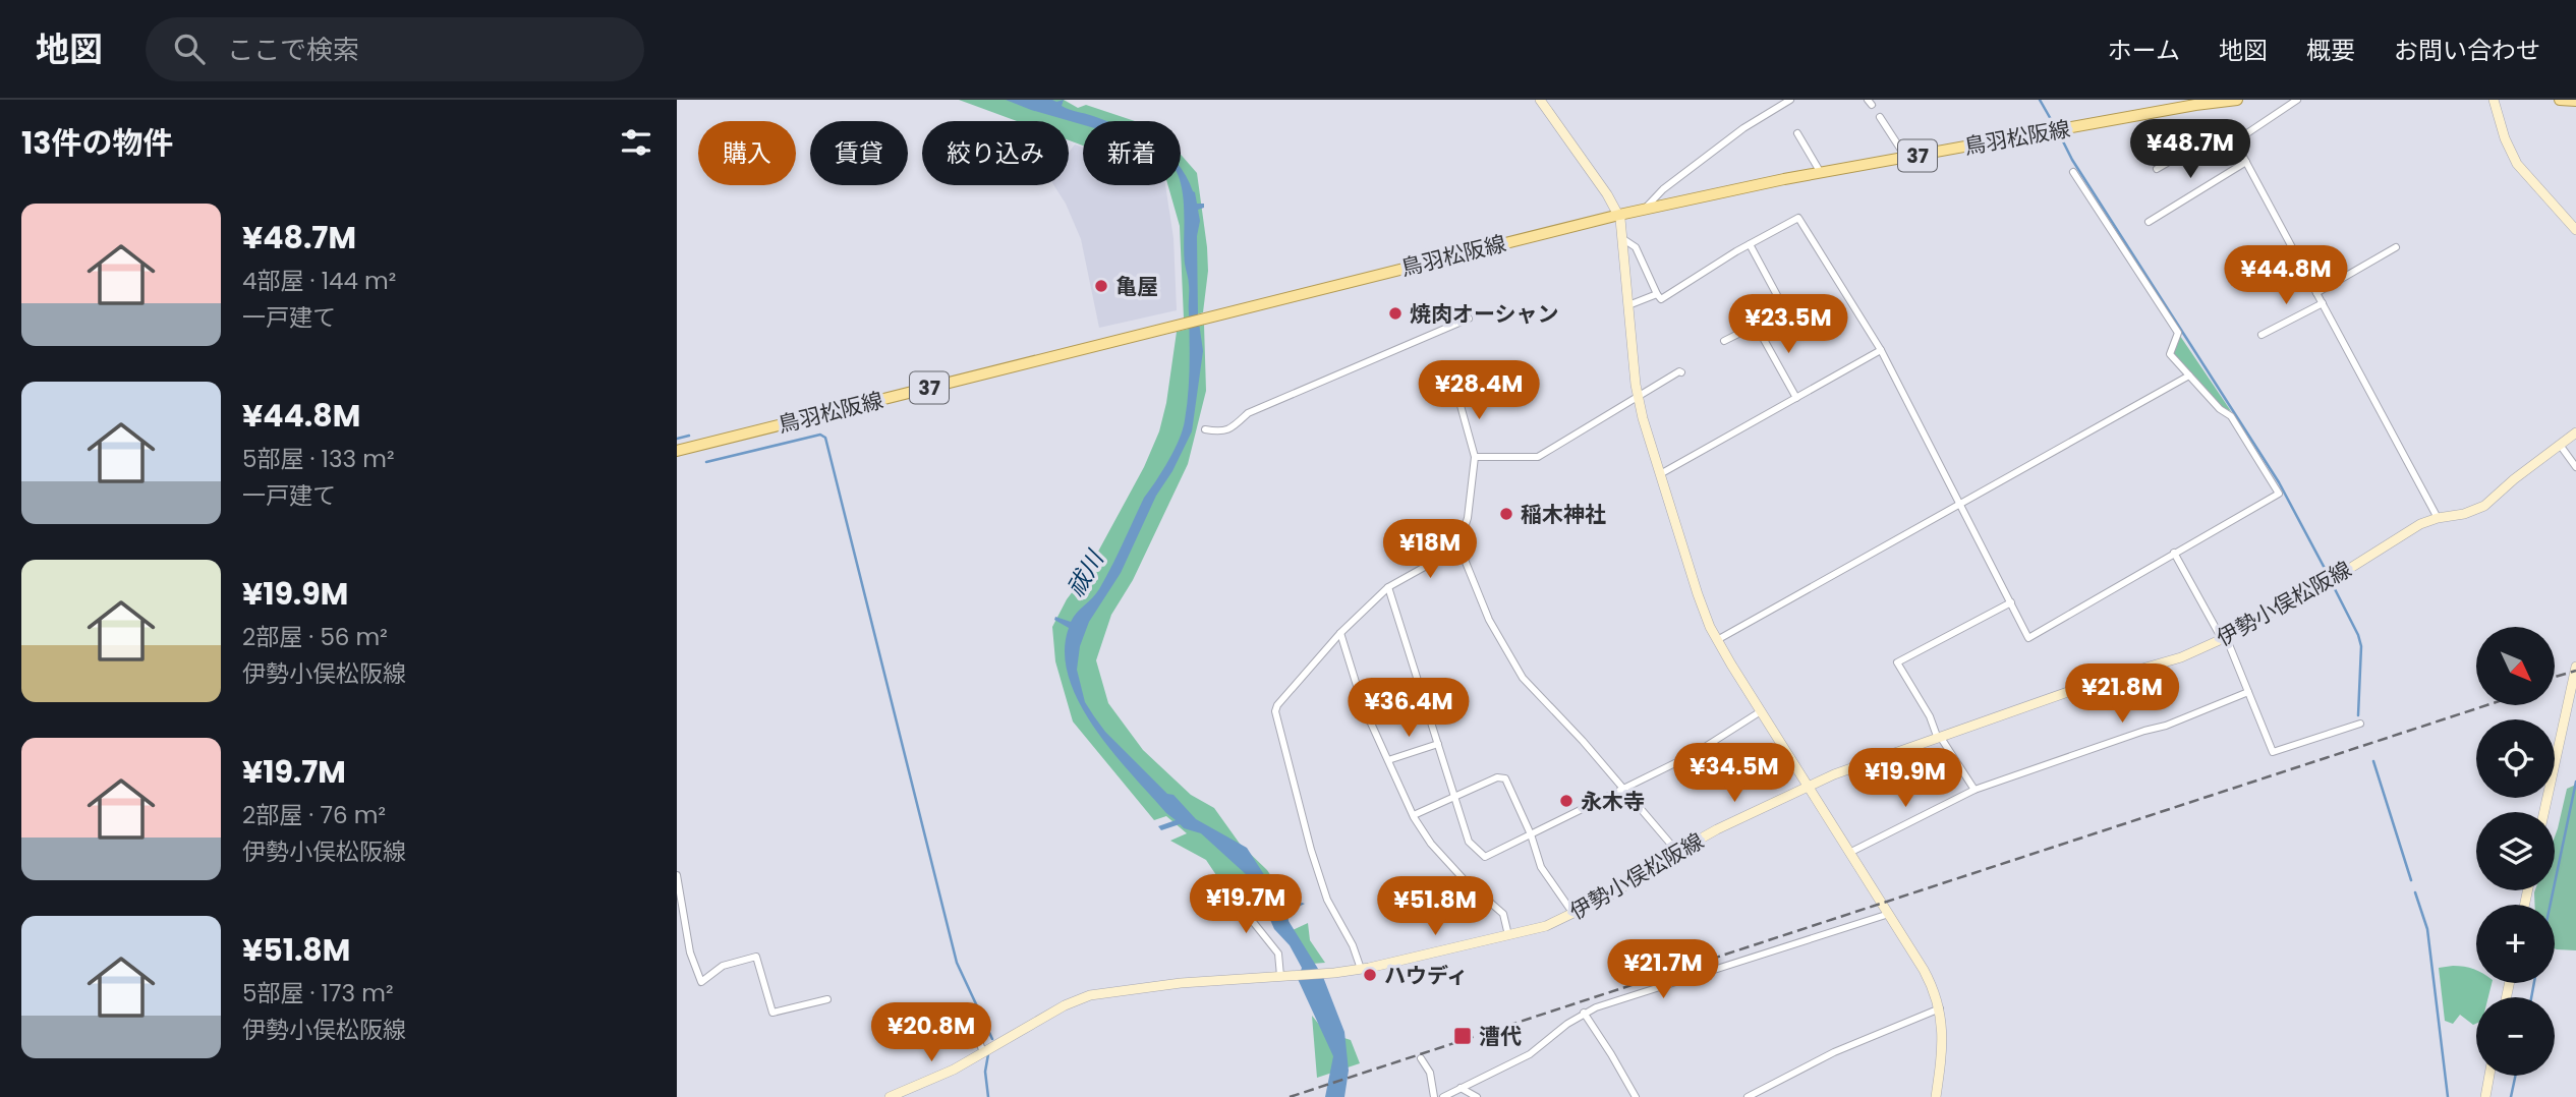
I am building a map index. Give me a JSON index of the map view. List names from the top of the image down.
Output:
{
  "streets": {
    "main road": ["鳥羽松阪線", "37", "伊勢小俣松阪線"]
  },
  "water": ["祓川"],
  "places": {
    "other": [
      "亀屋",
      "焼肉オーシャン",
      "稲木神社",
      "永木寺",
      "ハウディ"
    ],
    "transit": ["漕代"]
  },
  "north": "bottom right",
  "page": {
    "header": "地図",
    "search": "ここで検索",
    "nav": [
      "ホーム",
      "地図",
      "概要",
      "お問い合わせ"
    ],
    "heading": "13件の物件",
    "price": [
      "¥48.7M",
      "¥44.8M",
      "¥23.5M",
      "¥28.4M",
      "¥18M",
      "¥21.8M",
      "¥36.4M",
      "¥34.5M",
      "¥19.9M",
      "¥19.7M",
      "¥51.8M",
      "¥21.7M",
      "¥20.8M"
    ],
    "chip": [
      "購入",
      "賃貸",
      "絞り込み",
      "新着"
    ],
    "list": [
      {
        "name": "¥48.7M",
        "note": "4部屋 · 144 m² · 一戸建て"
      },
      {
        "name": "¥44.8M",
        "note": "5部屋 · 133 m² · 一戸建て"
      },
      {
        "name": "¥19.9M",
        "note": "2部屋 · 56 m² · 伊勢小俣松阪線"
      },
      {
        "name": "¥19.7M",
        "note": "2部屋 · 76 m² · 伊勢小俣松阪線"
      },
      {
        "name": "¥51.8M",
        "note": "5部屋 · 173 m² · 伊勢小俣松阪線"
      }
    ],
    "map_buttons": ["+", "−"]
  }
}
